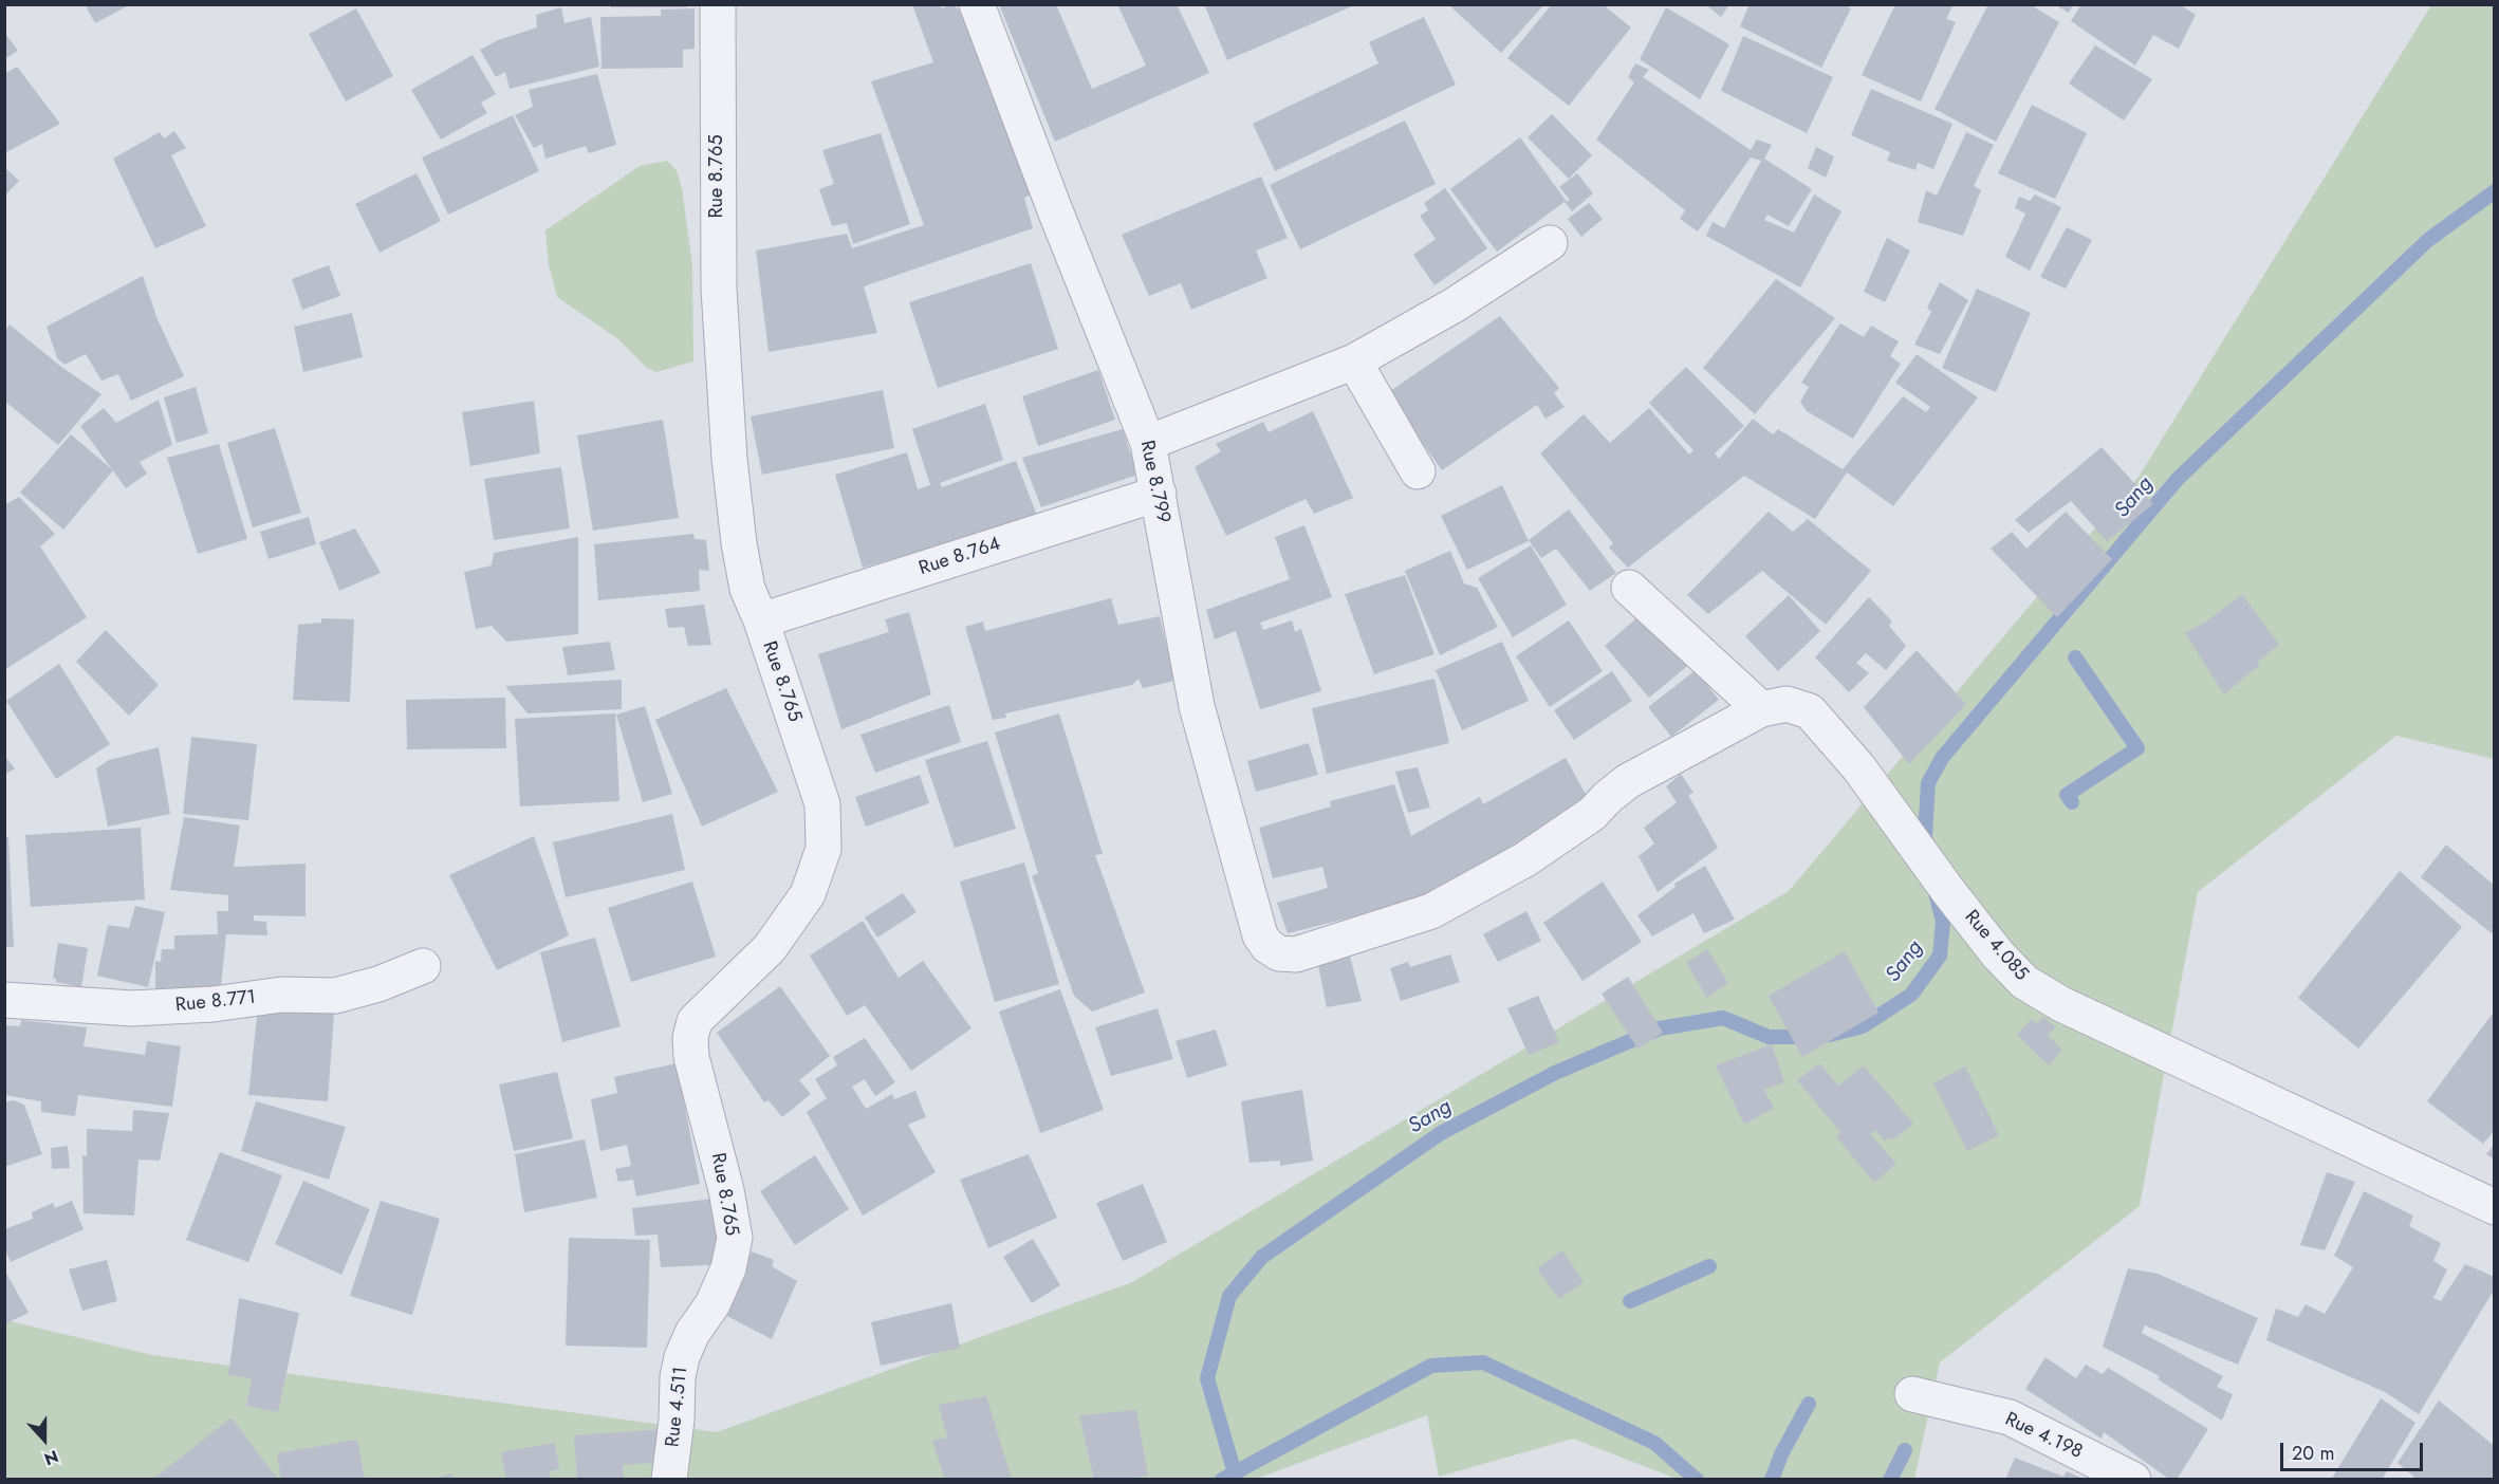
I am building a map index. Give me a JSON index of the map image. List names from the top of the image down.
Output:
{
  "streets": {
    "street": [
      "Rue 8.765",
      "Rue 8.799",
      "Rue 8.764",
      "Rue 4.085",
      "Rue 8.771",
      "Rue 4.511",
      "Rue 4.198"
    ]
  },
  "crossings": [
    ["Rue 8.765", "Rue 8.764"],
    ["Rue 8.765", "Rue 4.511"],
    ["Rue 8.799", "Rue 8.764"],
    ["Rue 8.799", "Rue 4.085"]
  ],
  "water": ["Sang"],
  "scale_bar": "20 m",
  "north": "bottom"
}
